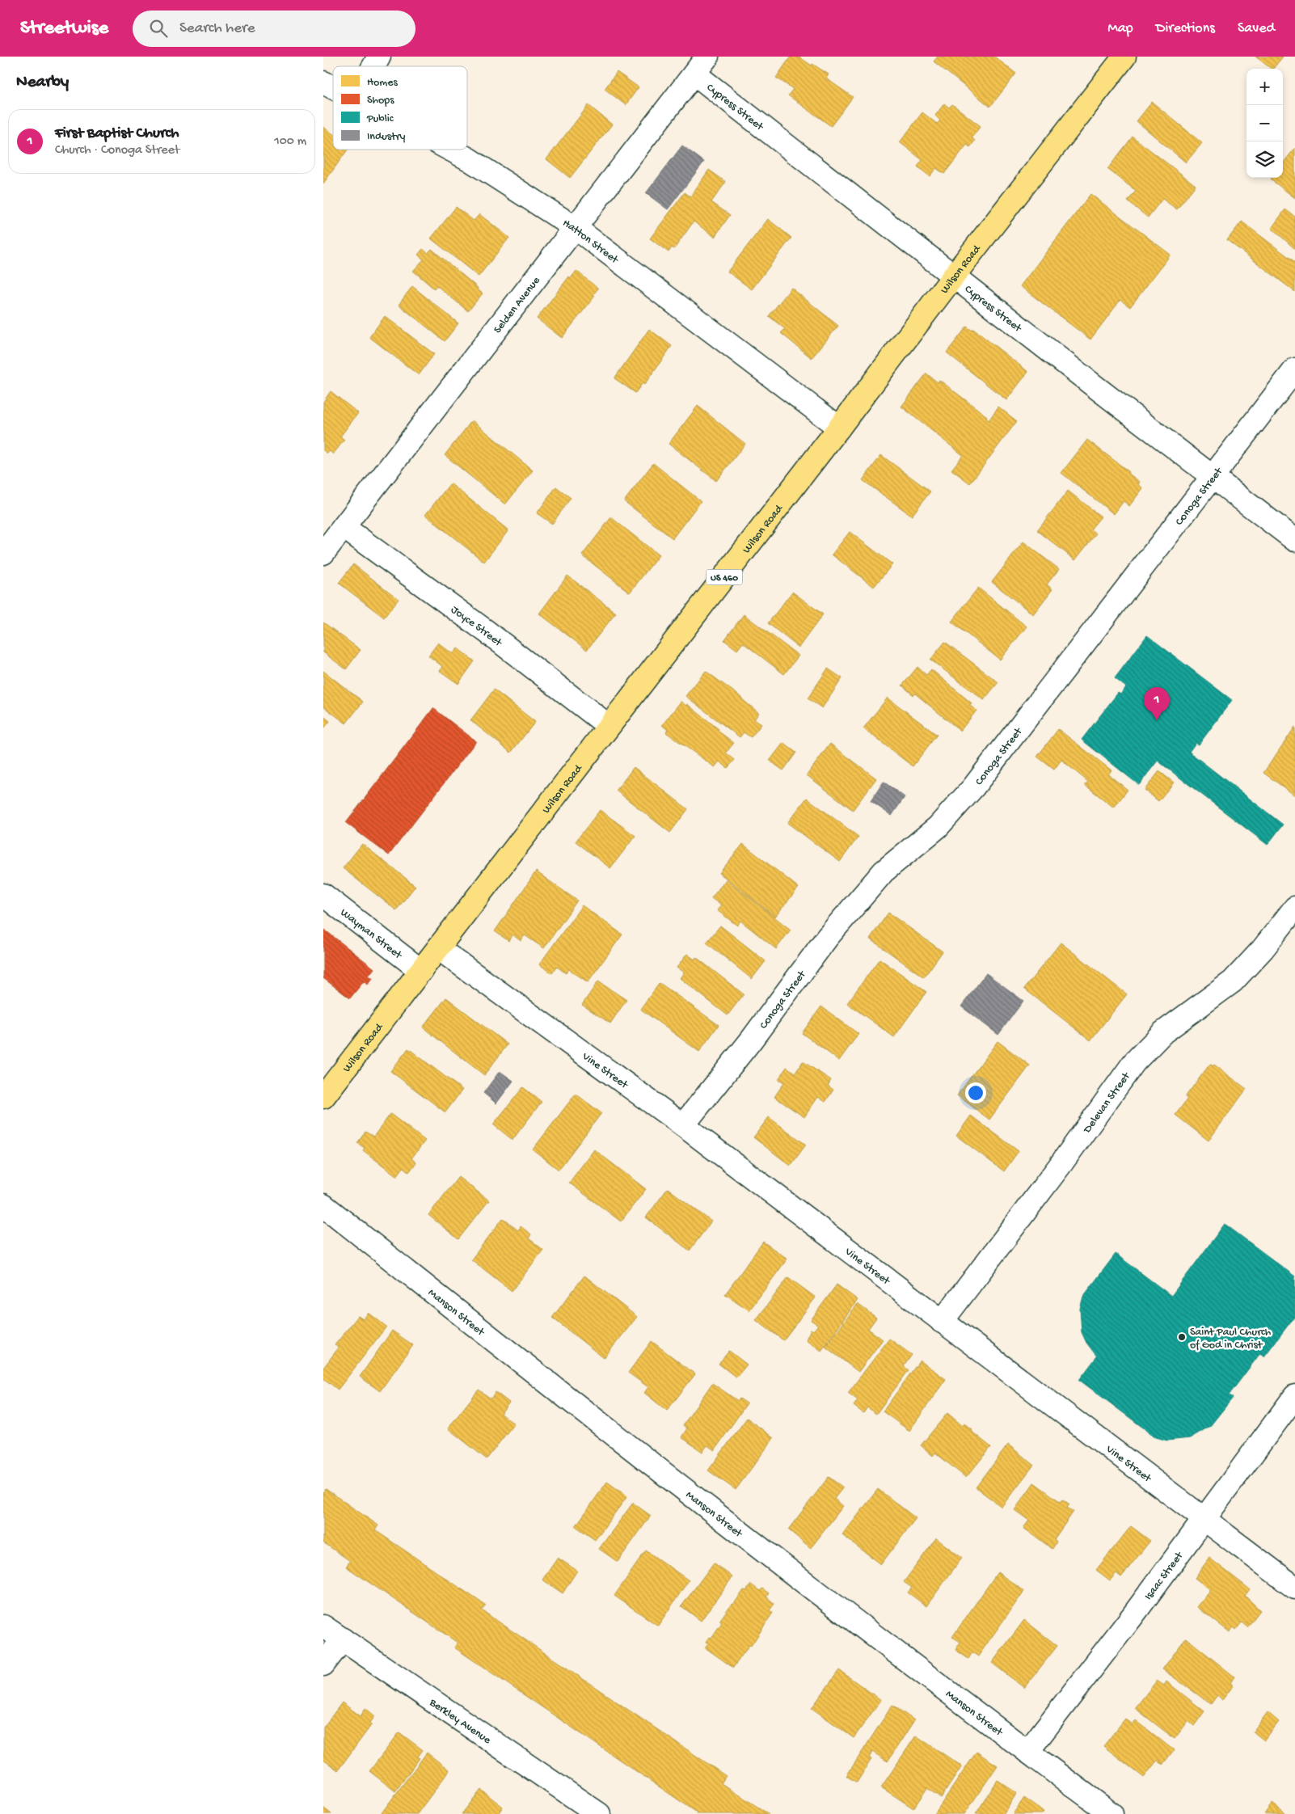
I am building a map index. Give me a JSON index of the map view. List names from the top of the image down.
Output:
{
  "streets": {
    "main road": ["Wilson Road", "US 460"],
    "street": [
      "Cypress Street",
      "Hatton Street",
      "Selden Avenue",
      "Conoga Street",
      "Joyce Street",
      "Wayman Street",
      "Vine Street",
      "Delevan Street",
      "Manson Street",
      "Isaac Street",
      "Berkley Avenue"
    ]
  },
  "crossings": [
    ["Cypress Street", "Wilson Road"],
    ["Cypress Street", "Selden Avenue"],
    ["Cypress Street", "Conoga Street"],
    ["Hatton Street", "Wilson Road"],
    ["Hatton Street", "Selden Avenue"],
    ["Wilson Road", "Joyce Street"],
    ["Wilson Road", "Wayman Street"],
    ["Wilson Road", "Vine Street"],
    ["Selden Avenue", "Joyce Street"],
    ["Conoga Street", "Vine Street"],
    ["Vine Street", "Delevan Street"],
    ["Vine Street", "Isaac Street"],
    ["Manson Street", "Isaac Street"]
  ],
  "places": ["Saint Paul Church of God in Christ"],
  "legend": [
    "Homes",
    "Shops",
    "Public",
    "Industry"
  ],
  "page": {
    "header": "Streetwise",
    "search": "Search here",
    "nav": ["Map", "Directions", "Saved"],
    "heading": "Nearby",
    "map_buttons": ["+", "−"],
    "list": [
      {
        "mark": "1",
        "name": "First Baptist Church",
        "note": "Church · Conoga Street",
        "value": "100 m"
      }
    ],
    "pins": "1"
  }
}
